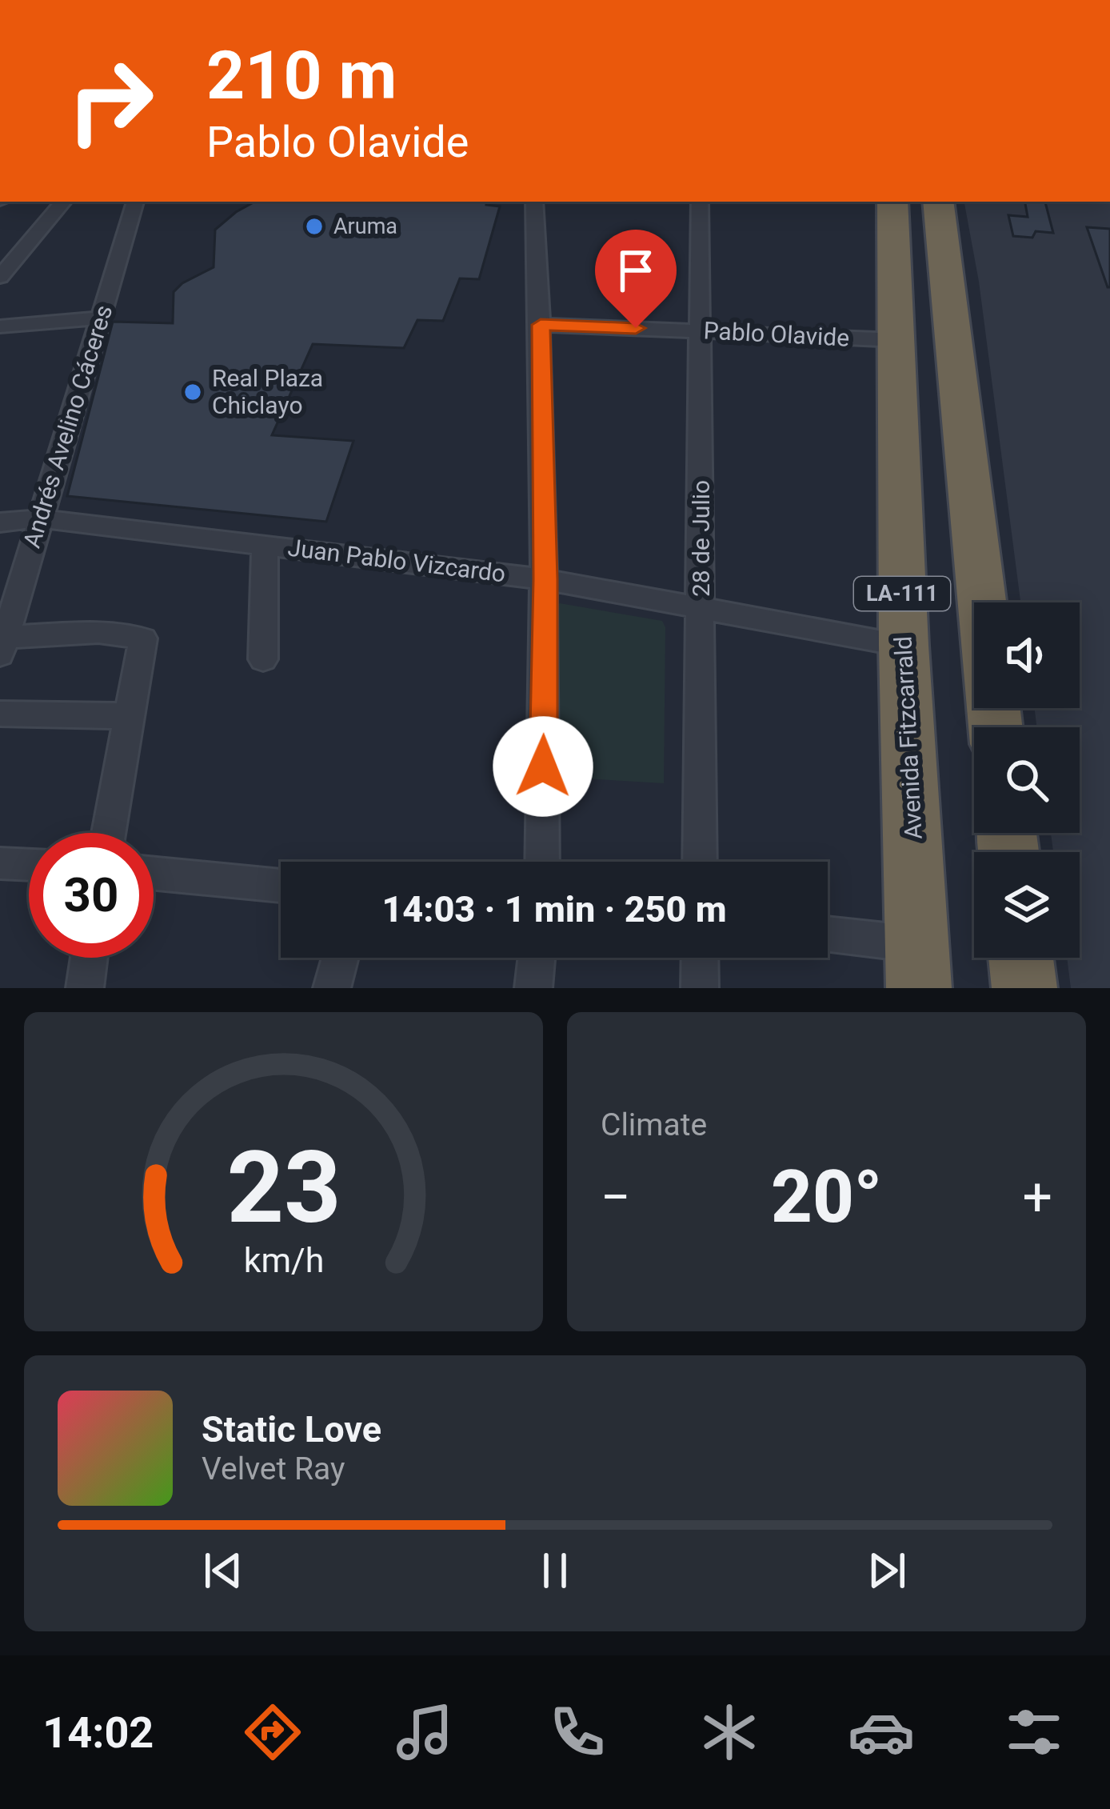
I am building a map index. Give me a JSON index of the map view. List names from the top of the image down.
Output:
{
  "streets": {
    "highway": ["LA-111", "Avenida Fitzcarrald"],
    "street": [
      "Pablo Olavide",
      "Andrés Avelino Cáceres",
      "28 de Julio",
      "Juan Pablo Vizcardo"
    ]
  },
  "crossings": [
    ["Pablo Olavide", "28 de Julio"],
    ["Pablo Olavide", "Avenida Fitzcarrald"],
    ["Andrés Avelino Cáceres", "Juan Pablo Vizcardo"],
    ["28 de Julio", "Juan Pablo Vizcardo"],
    ["Juan Pablo Vizcardo", "Avenida Fitzcarrald"]
  ],
  "places": ["Aruma", "Real Plaza Chiclayo"],
  "page": {
    "turn": ["210 m", "Pablo Olavide"],
    "limit": "30",
    "trip": "14:03 · 1 min · 250 m",
    "tile": "Climate",
    "heat": ["−", "20°", "+"],
    "song": ["Static Love", "Velvet Ray"],
    "tabs": "14:02",
    "gauge": ["23", "km/h"]
  }
}
